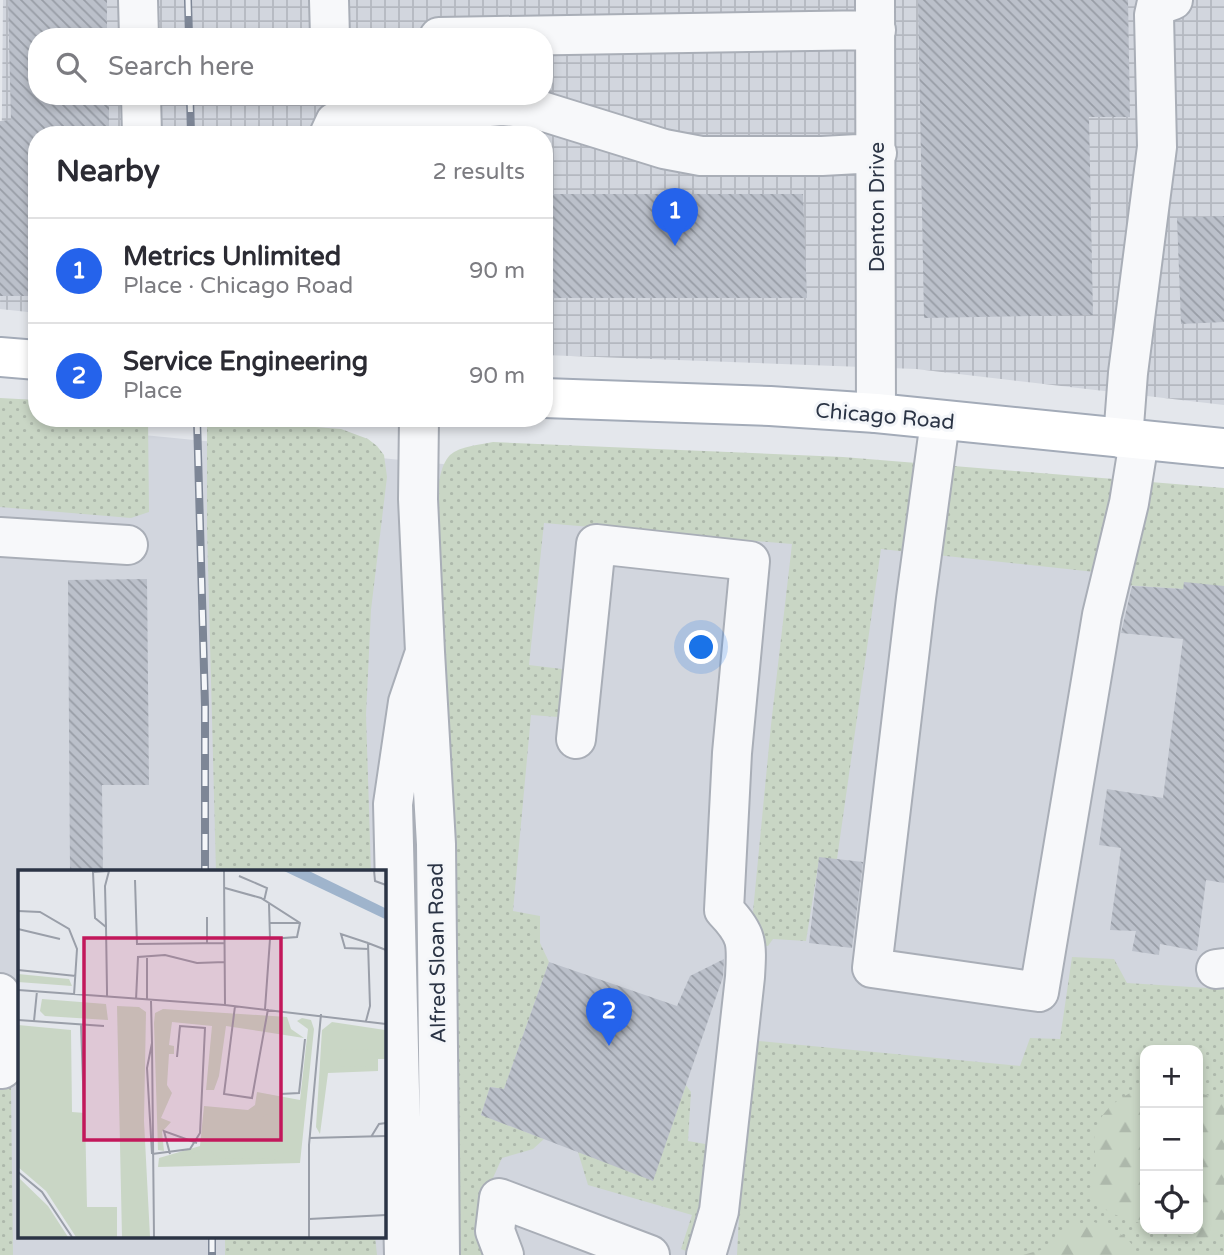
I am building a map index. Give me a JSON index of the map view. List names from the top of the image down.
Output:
{
  "streets": {
    "main road": ["Chicago Road"],
    "street": ["Denton Drive", "Alfred Sloan Road"]
  },
  "crossings": [
    ["Denton Drive", "Chicago Road"]
  ],
  "page": {
    "search": "Search here",
    "heading": ["Nearby", "2 results"],
    "pins": ["1", "2"],
    "list": [
      {
        "mark": "1",
        "name": "Metrics Unlimited",
        "note": "Place · Chicago Road",
        "value": "90 m"
      },
      {
        "mark": "2",
        "name": "Service Engineering",
        "note": "Place",
        "value": "90 m"
      }
    ],
    "map_buttons": ["+", "−"]
  }
}
